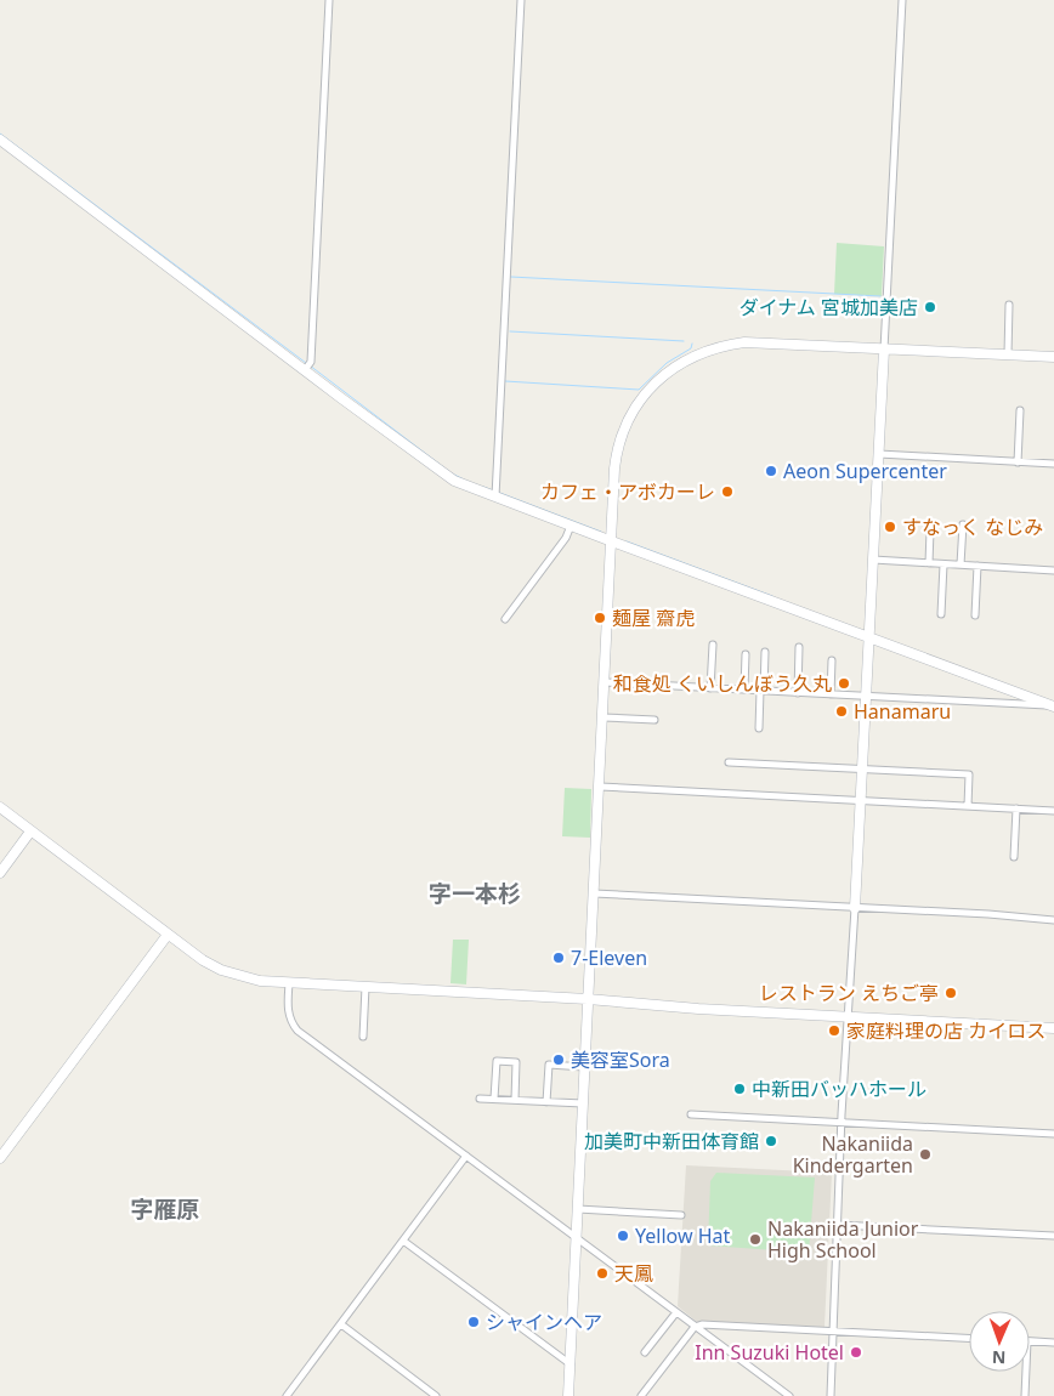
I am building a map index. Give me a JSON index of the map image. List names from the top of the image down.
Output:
{
  "districts": ["字一本杉", "字雁原"],
  "places": [
    "ダイナム 宮城加美店",
    "Aeon Supercenter",
    "カフェ・アボカーレ",
    "すなっく なじみ",
    "麺屋 齋虎",
    "和食処 くいしんぼう久丸",
    "Hanamaru",
    "7-Eleven",
    "レストラン えちご亭",
    "家庭料理の店 カイロス",
    "美容室Sora",
    "中新田バッハホール",
    "加美町中新田体育館",
    "Nakaniida Kindergarten",
    "Yellow Hat",
    "Nakaniida Junior High School",
    "天鳳",
    "シャインヘア",
    "Inn Suzuki Hotel"
  ],
  "north": "bottom"
}
